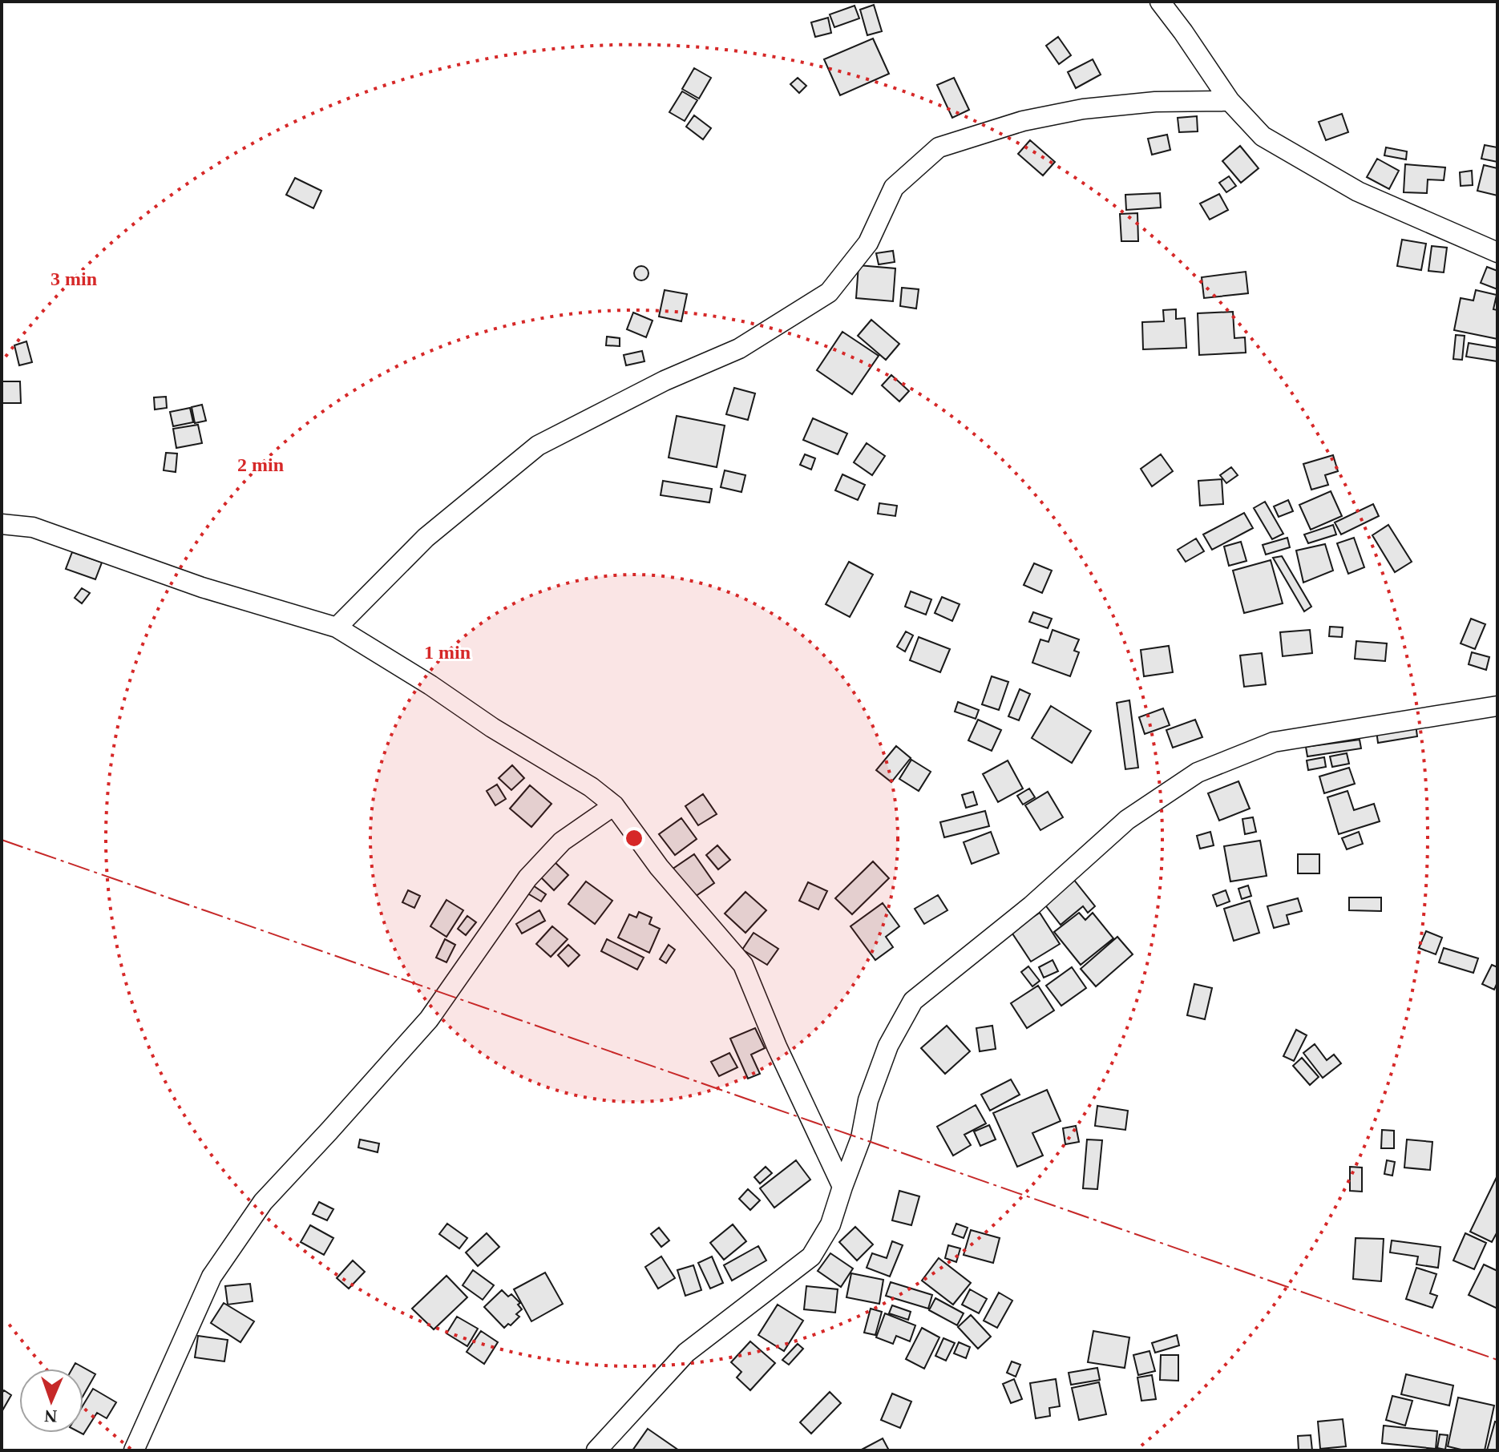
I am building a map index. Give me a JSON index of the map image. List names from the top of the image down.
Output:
{
  "north": "bottom",
  "rings": ["3 min", "2 min", "1 min"]
}
